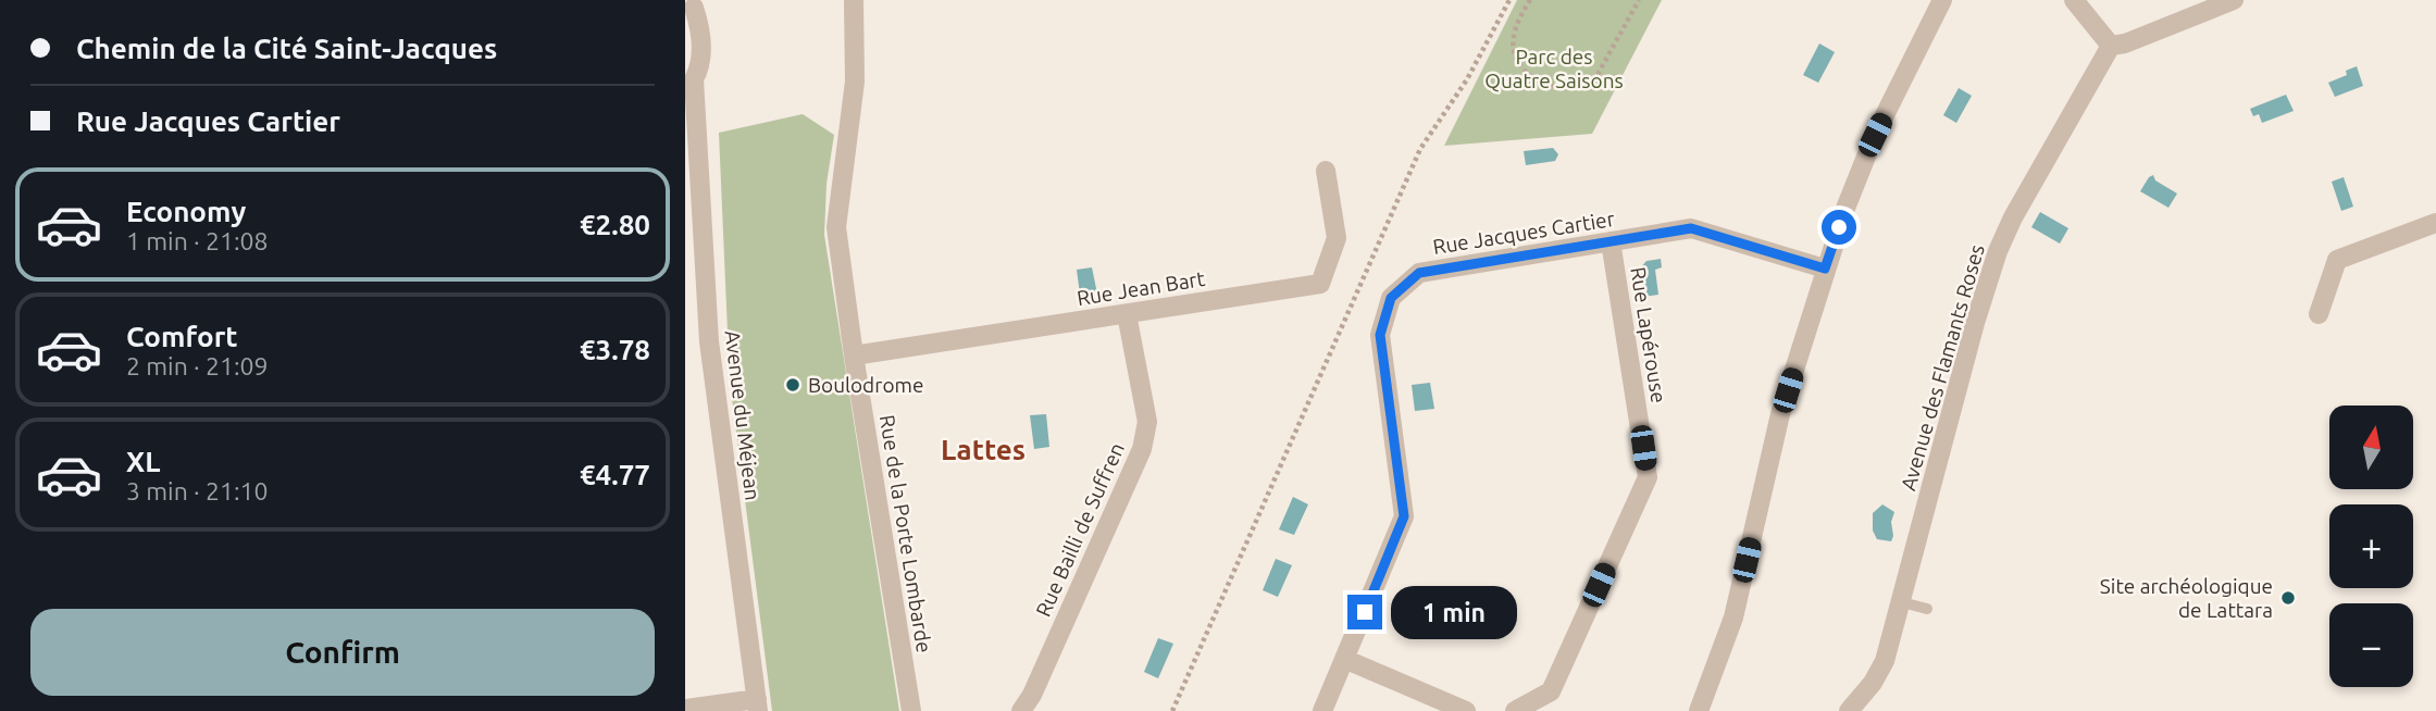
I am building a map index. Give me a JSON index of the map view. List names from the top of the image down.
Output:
{
  "streets": {
    "street": [
      "Rue Jacques Cartier",
      "Rue Jean Bart",
      "Rue Lapérouse",
      "Avenue des Flamants Roses",
      "Avenue du Méjean",
      "Rue Bailli de Suffren",
      "Rue de la Porte Lombarde"
    ]
  },
  "crossings": [
    ["Rue Jacques Cartier", "Rue Lapérouse"],
    ["Rue Jean Bart", "Rue Bailli de Suffren"],
    ["Rue Jean Bart", "Rue de la Porte Lombarde"]
  ],
  "districts": ["Lattes"],
  "parks": ["Parc des Quatre Saisons"],
  "places": ["Boulodrome", "Site archéologique de Lattara"],
  "north": "top",
  "page": {
    "banner": ["Chemin de la Cité Saint-Jacques", "Rue Jacques Cartier"],
    "list": [
      {
        "name": "Economy",
        "note": "1 min · 21:08",
        "value": "€2.80"
      },
      {
        "name": "Comfort",
        "note": "2 min · 21:09",
        "value": "€3.78"
      },
      {
        "name": "XL",
        "note": "3 min · 21:10",
        "value": "€4.77"
      }
    ],
    "map_buttons": ["+", "−"],
    "bubble": "1 min",
    "buttons": "Confirm"
  }
}
